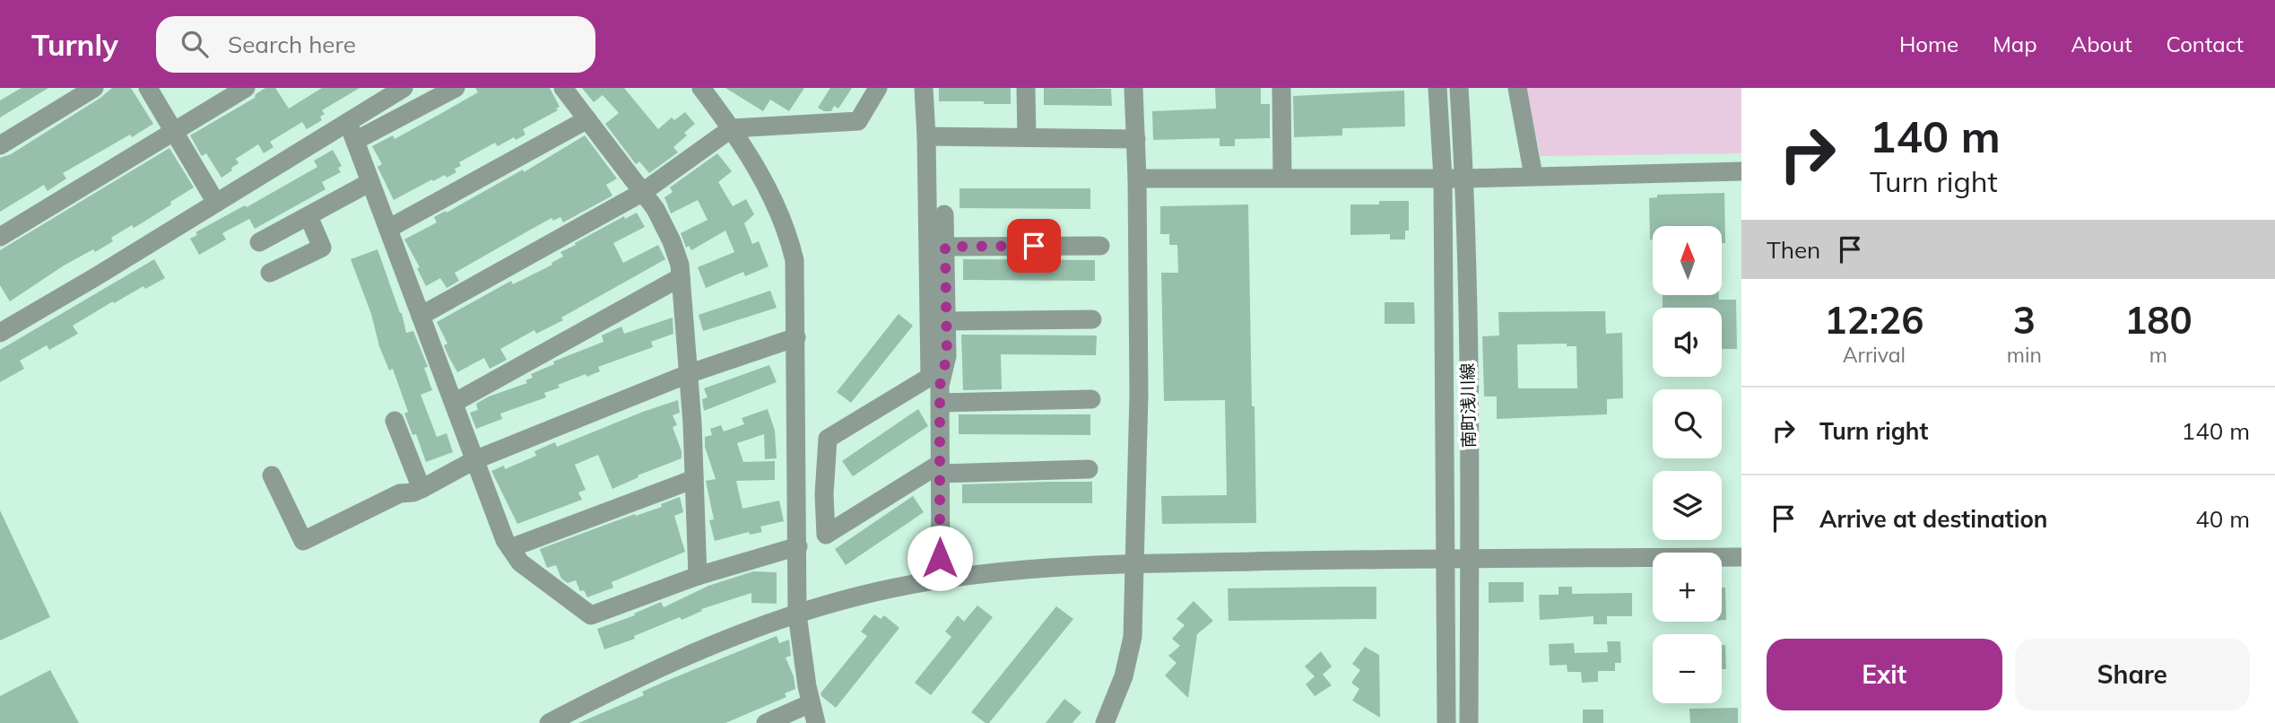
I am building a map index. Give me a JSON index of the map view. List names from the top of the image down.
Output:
{
  "streets": {
    "street": ["南町浅川線"]
  },
  "north": "top",
  "page": {
    "header": "Turnly",
    "search": "Search here",
    "nav": [
      "Home",
      "Map",
      "About",
      "Contact"
    ],
    "turn": ["140 m", "Turn right"],
    "then": "Then",
    "map_buttons": ["+", "−"],
    "eta": [
      "12:26",
      "Arrival",
      "3",
      "min",
      "180",
      "m"
    ],
    "list": [
      {
        "name": "Turn right",
        "value": "140 m"
      },
      {
        "name": "Arrive at destination",
        "value": "40 m"
      }
    ],
    "buttons": ["Exit", "Share"]
  }
}
